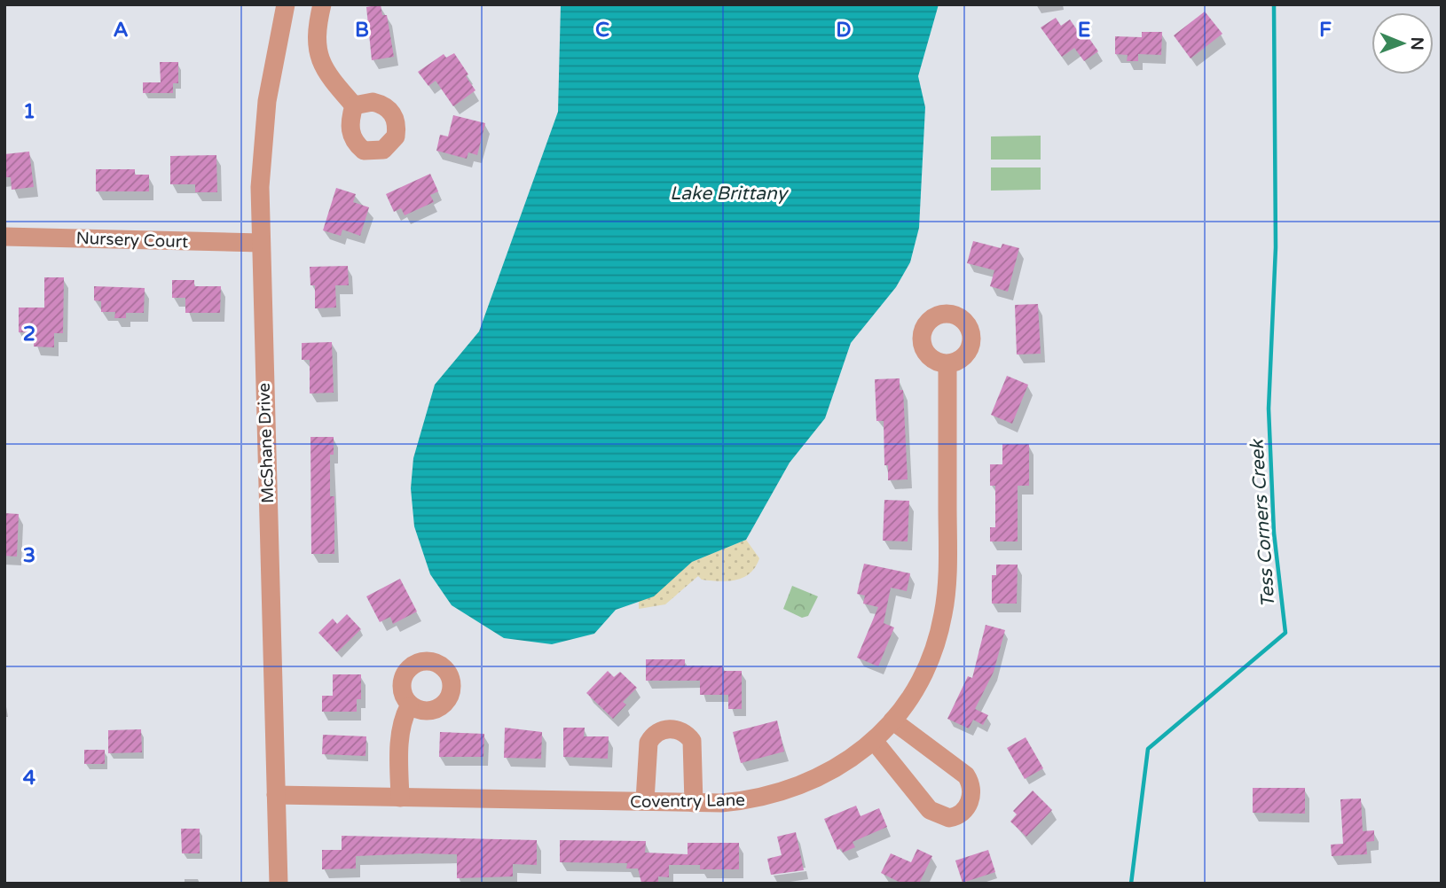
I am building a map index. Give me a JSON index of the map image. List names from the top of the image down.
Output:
{
  "streets": {
    "street": ["Nursery Court", "McShane Drive", "Coventry Lane"]
  },
  "crossings": [
    ["Nursery Court", "McShane Drive"],
    ["McShane Drive", "Coventry Lane"]
  ],
  "water": ["Lake Brittany", "Tess Corners Creek"],
  "north": "right",
  "grid": {
    "columns": [
      "A",
      "B",
      "C",
      "D",
      "E",
      "F"
    ],
    "rows": [
      "1",
      "2",
      "3",
      "4"
    ]
  }
}
